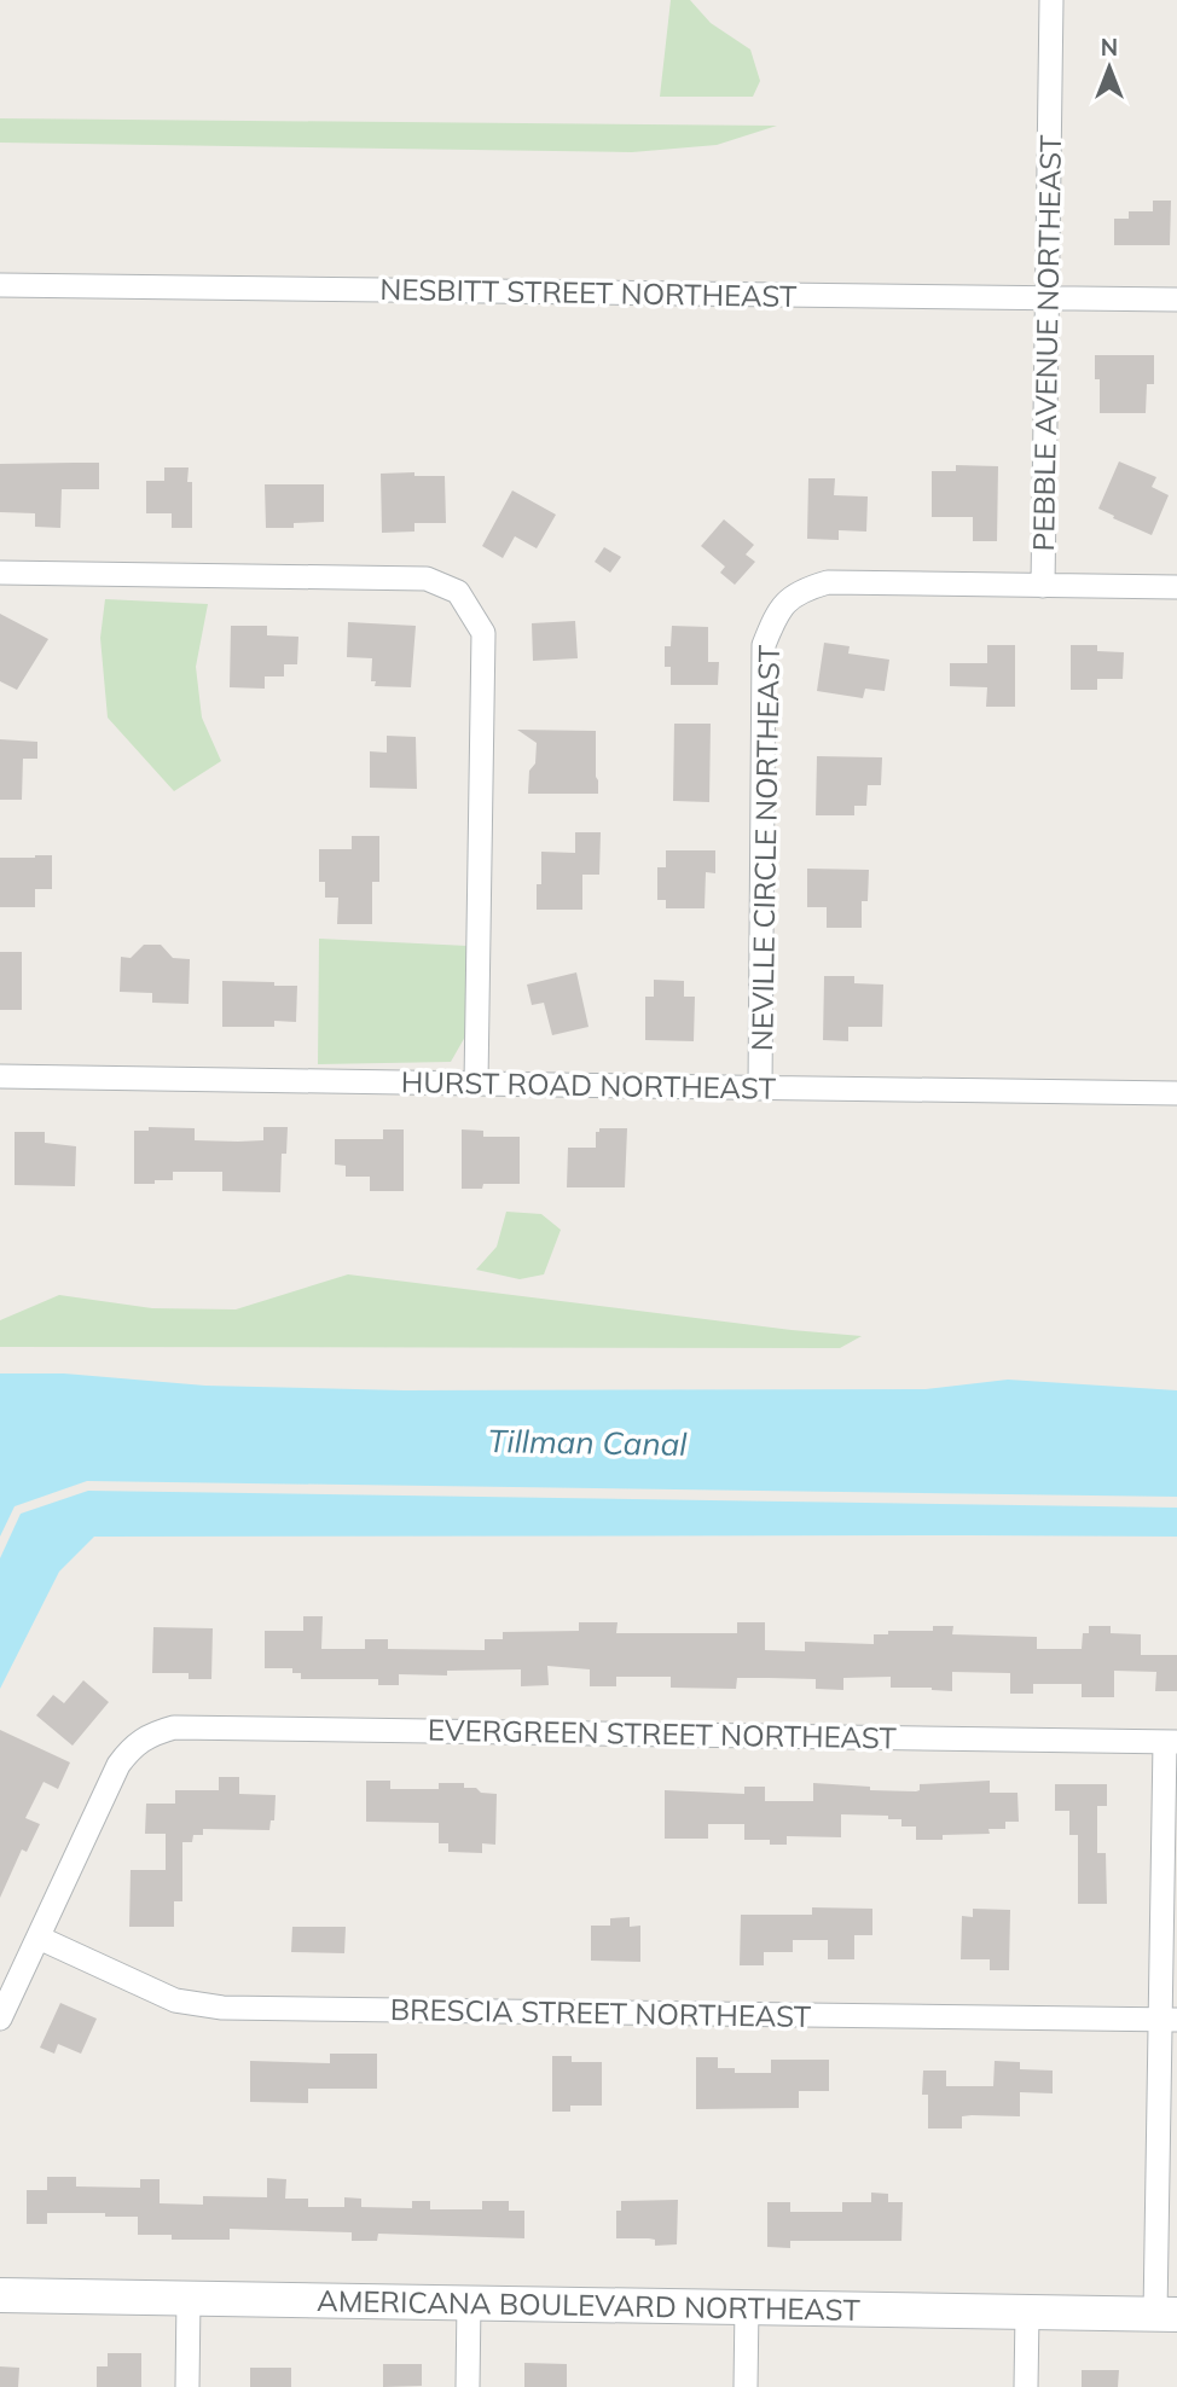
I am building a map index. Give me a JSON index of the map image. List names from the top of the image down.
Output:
{
  "streets": {
    "street": [
      "NESBITT STREET NORTHEAST",
      "PEBBLE AVENUE NORTHEAST",
      "NEVILLE CIRCLE NORTHEAST",
      "HURST ROAD NORTHEAST",
      "EVERGREEN STREET NORTHEAST",
      "BRESCIA STREET NORTHEAST",
      "AMERICANA BOULEVARD NORTHEAST"
    ]
  },
  "crossings": [
    ["NESBITT STREET NORTHEAST", "PEBBLE AVENUE NORTHEAST"],
    ["PEBBLE AVENUE NORTHEAST", "NEVILLE CIRCLE NORTHEAST"],
    ["NEVILLE CIRCLE NORTHEAST", "HURST ROAD NORTHEAST"],
    ["EVERGREEN STREET NORTHEAST", "BRESCIA STREET NORTHEAST"]
  ],
  "water": ["Tillman Canal"],
  "north": "top"
}
